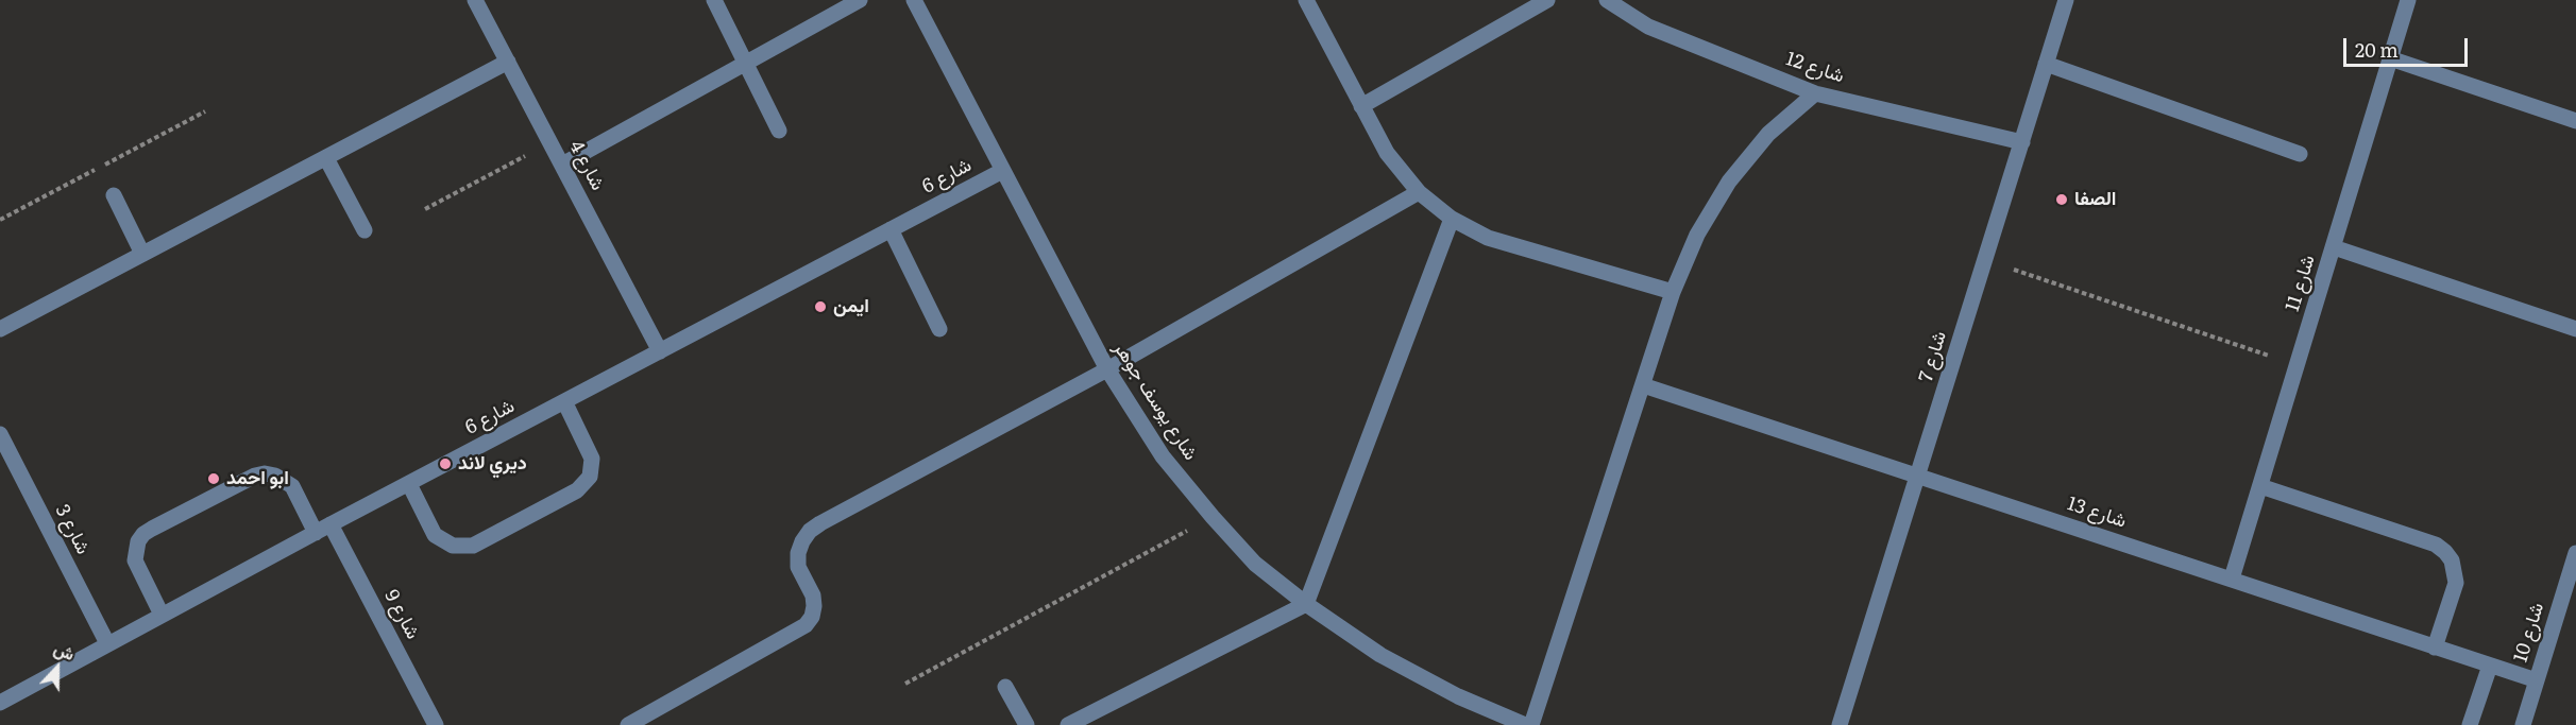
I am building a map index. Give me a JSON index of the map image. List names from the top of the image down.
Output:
{
  "streets": {
    "street": [
      "شارع 12",
      "شارع 4",
      "شارع 6",
      "شارع 11",
      "شارع 7",
      "شارع يوسف جوهر",
      "شارع 13",
      "شارع 3",
      "شارع 9",
      "شارع 10"
    ]
  },
  "crossings": [
    ["شارع 12", "شارع 7"],
    ["شارع 4", "شارع 6"],
    ["شارع 6", "شارع يوسف جوهر"],
    ["شارع 6", "شارع 3"],
    ["شارع 6", "شارع 9"],
    ["شارع 11", "شارع 13"],
    ["شارع 7", "شارع 13"],
    ["شارع 13", "شارع 10"]
  ],
  "places": [
    "الصفا",
    "ايمن",
    "ديري لاند",
    "ابو احمد"
  ],
  "scale_bar": "20 m",
  "north": "top"
}
